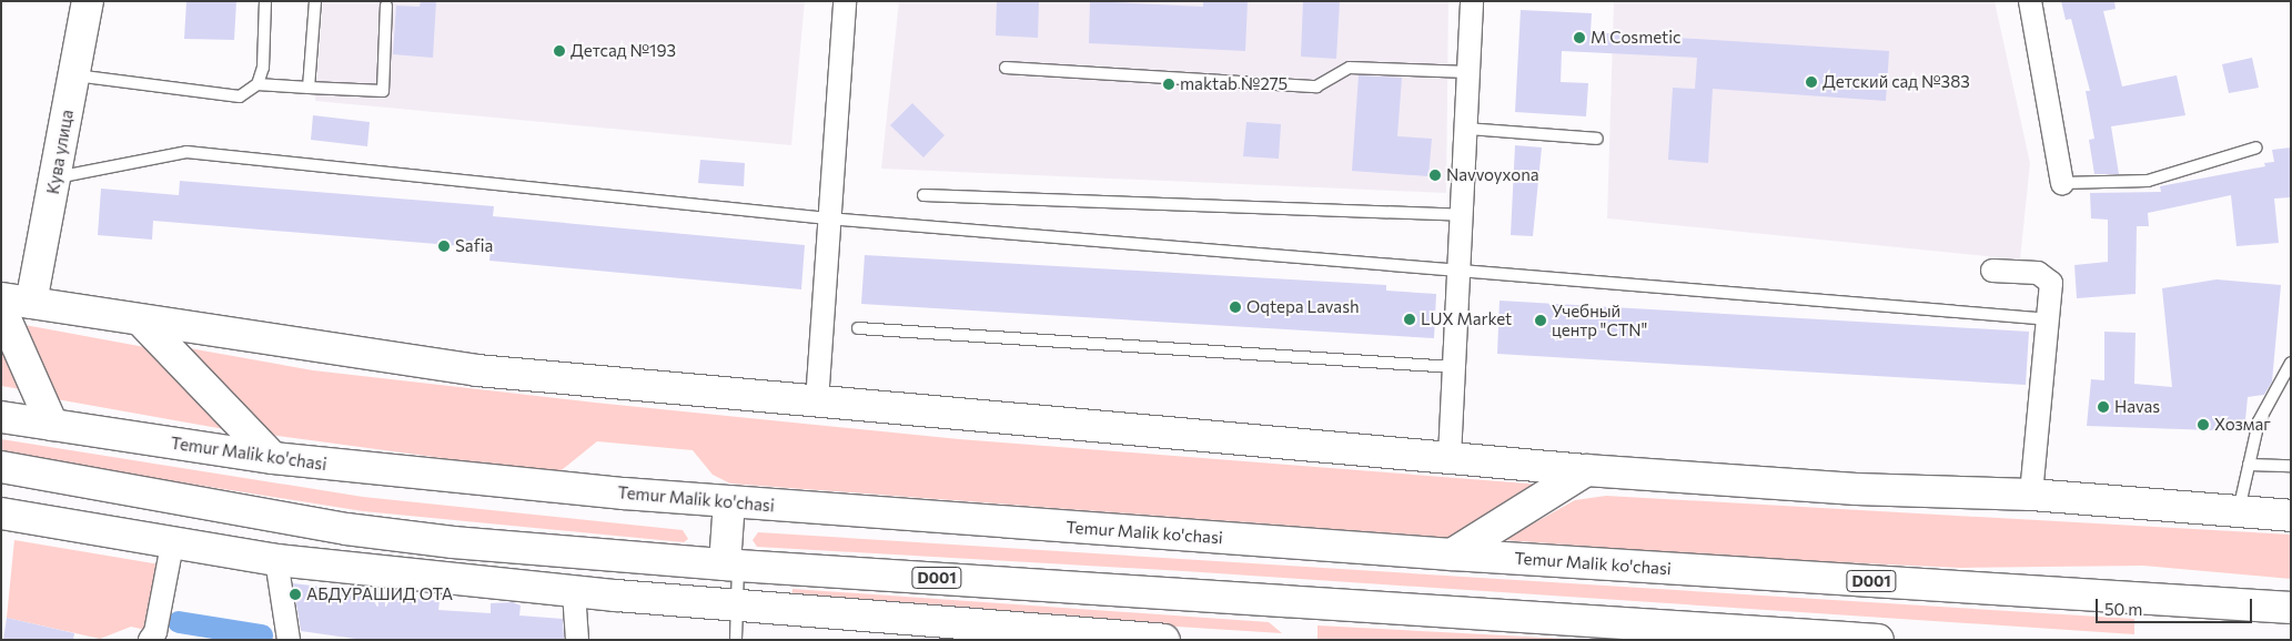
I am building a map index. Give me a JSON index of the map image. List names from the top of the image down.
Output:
{
  "streets": {
    "main road": ["Кува улица", "Temur Malik ko'chasi", "D001"]
  },
  "places": [
    "M Cosmetic",
    "Детсад №193",
    "Детский сад №383",
    "maktab №275",
    "Navvoyxona",
    "Safia",
    "Oqtepa Lavash",
    "LUX Market",
    "Учебный центр \"CTN\"",
    "Havas",
    "Хозмаг",
    "АБДУРАШИД ОТА"
  ],
  "scale_bar": "50 m"
}
